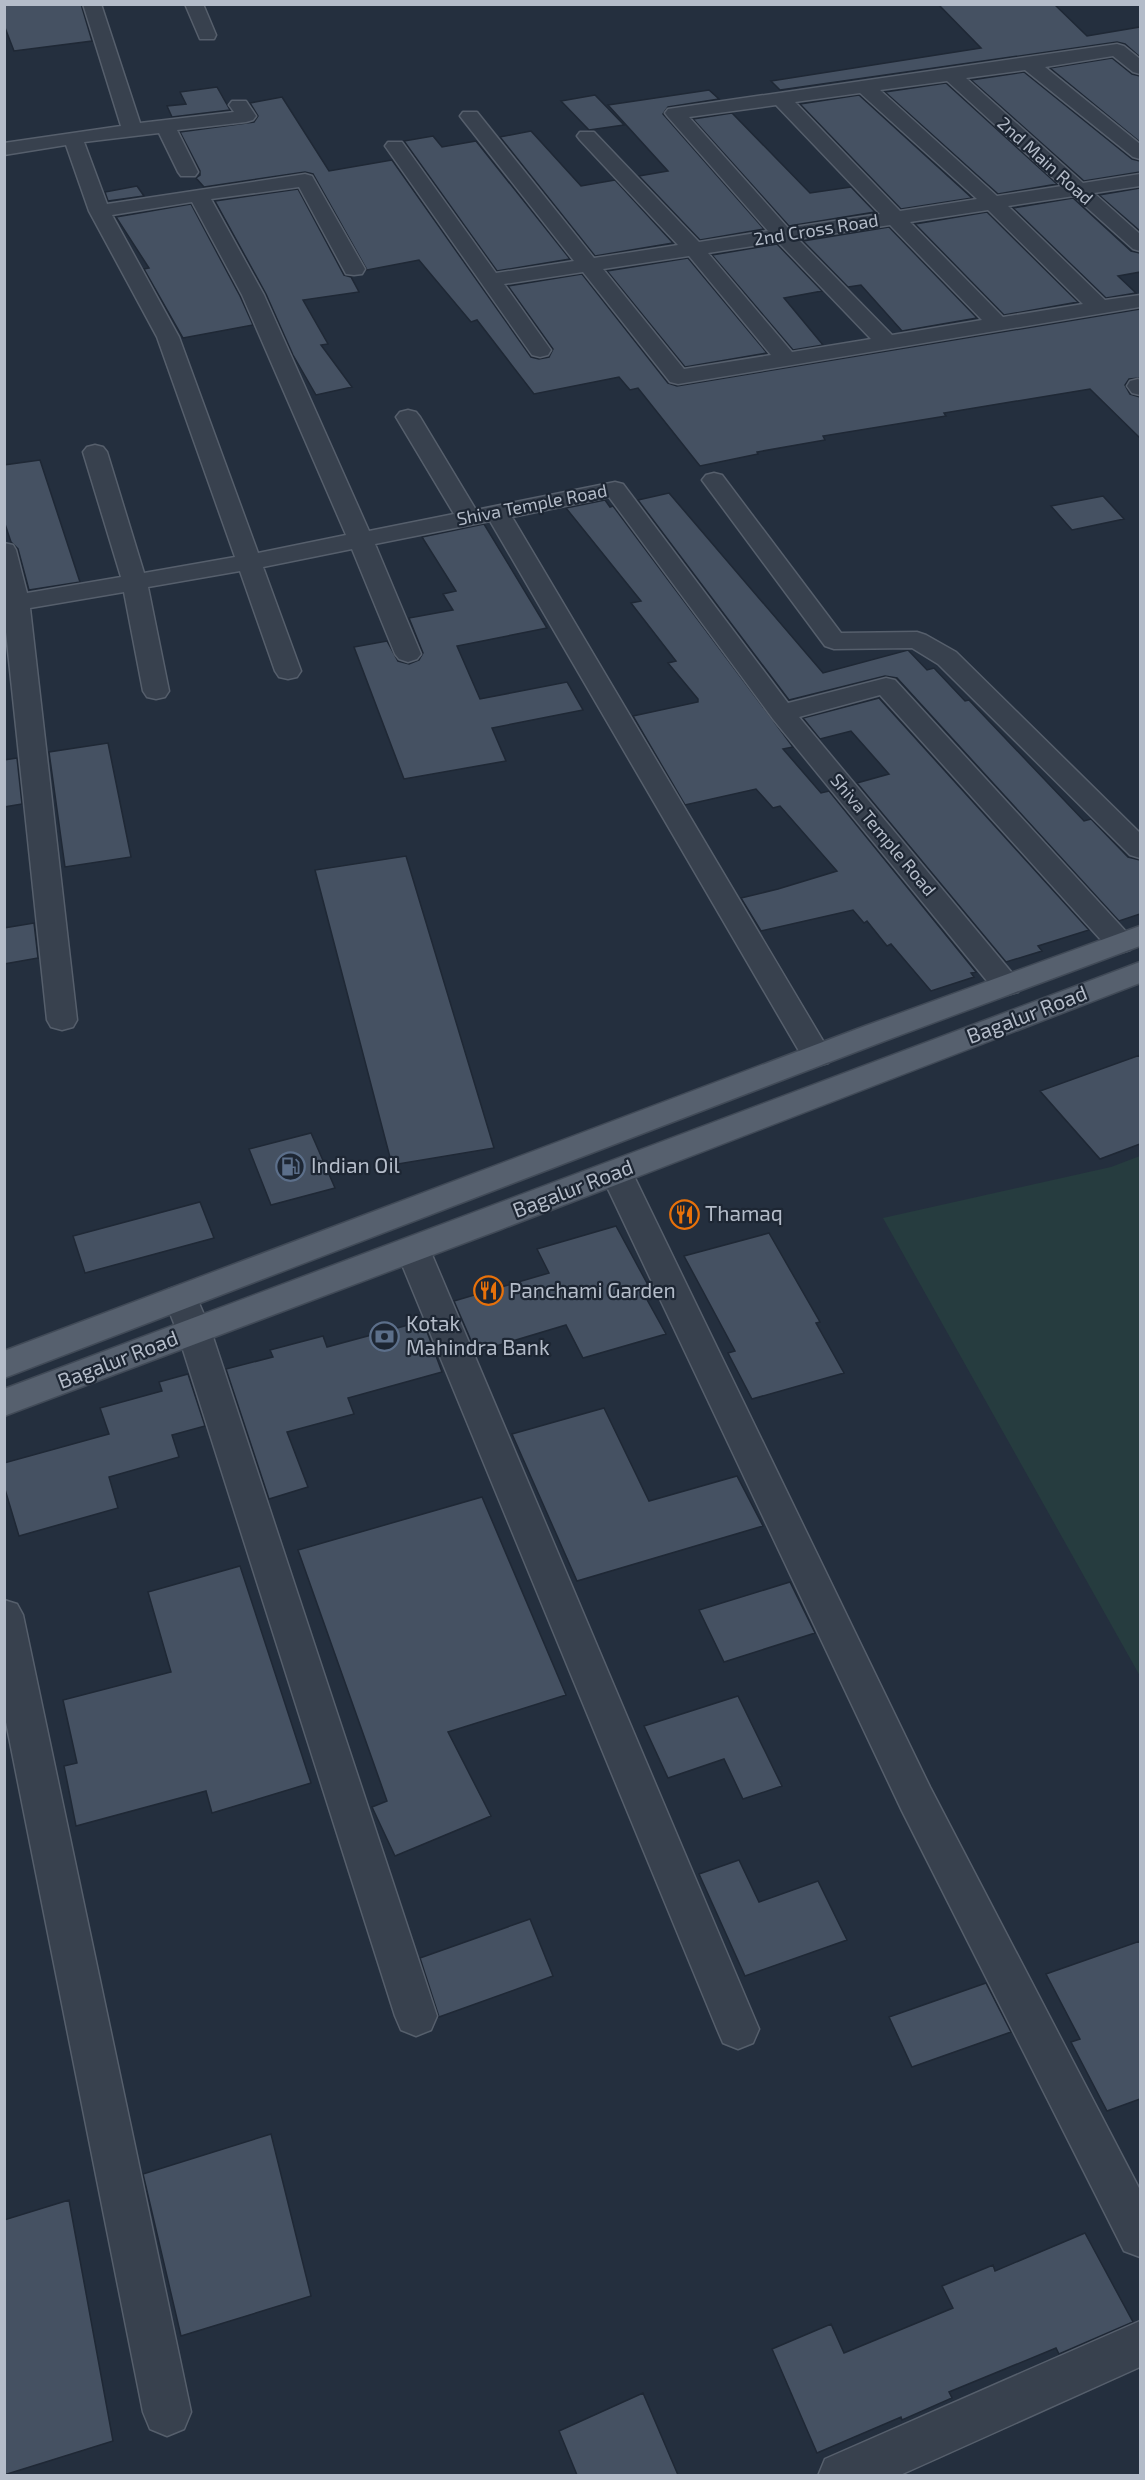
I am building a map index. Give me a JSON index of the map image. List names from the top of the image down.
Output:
{
  "streets": {
    "main road": ["Bagalur Road"],
    "street": ["2nd Main Road", "2nd Cross Road", "Shiva Temple Road"]
  },
  "crossings": [
    ["2nd Main Road", "2nd Cross Road"],
    ["Shiva Temple Road", "Bagalur Road"]
  ],
  "places": {
    "fuel station": ["Indian Oil"],
    "restaurant": ["Thamaq", "Panchami Garden"],
    "bank": ["Kotak Mahindra Bank"]
  }
}
